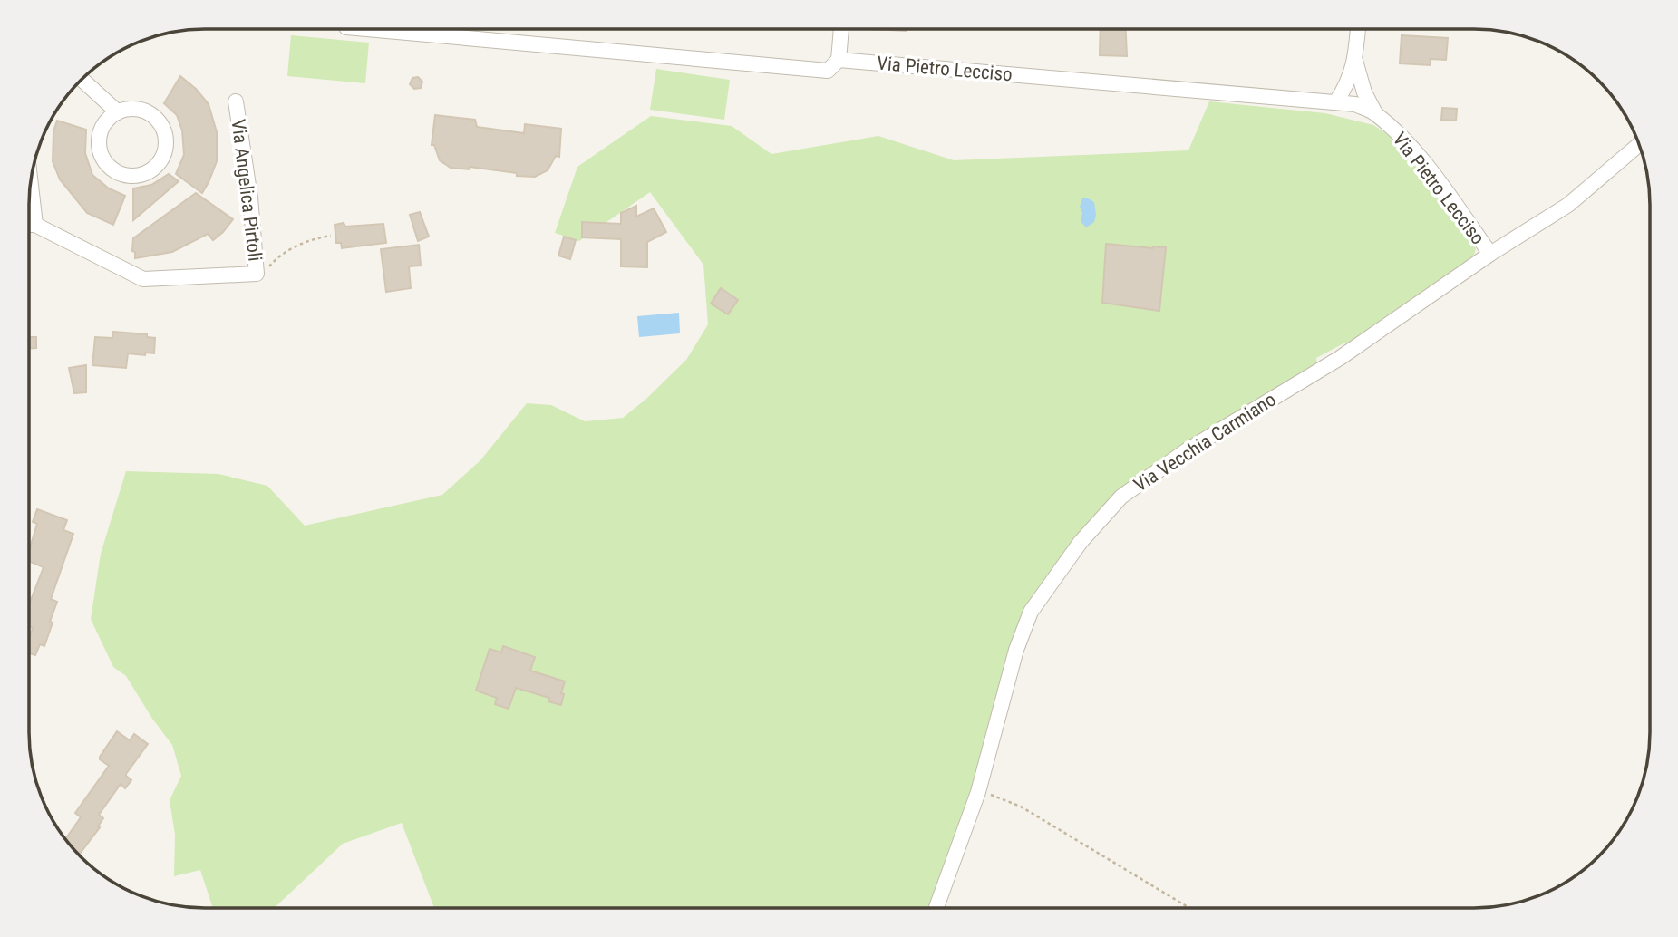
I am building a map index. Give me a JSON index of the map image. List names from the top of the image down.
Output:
{
  "streets": {
    "street": ["Via Pietro Lecciso", "Via Angelica Pirtoli", "Via Vecchia Carmiano"]
  },
  "crossings": [
    ["Via Pietro Lecciso", "Via Vecchia Carmiano"]
  ]
}
